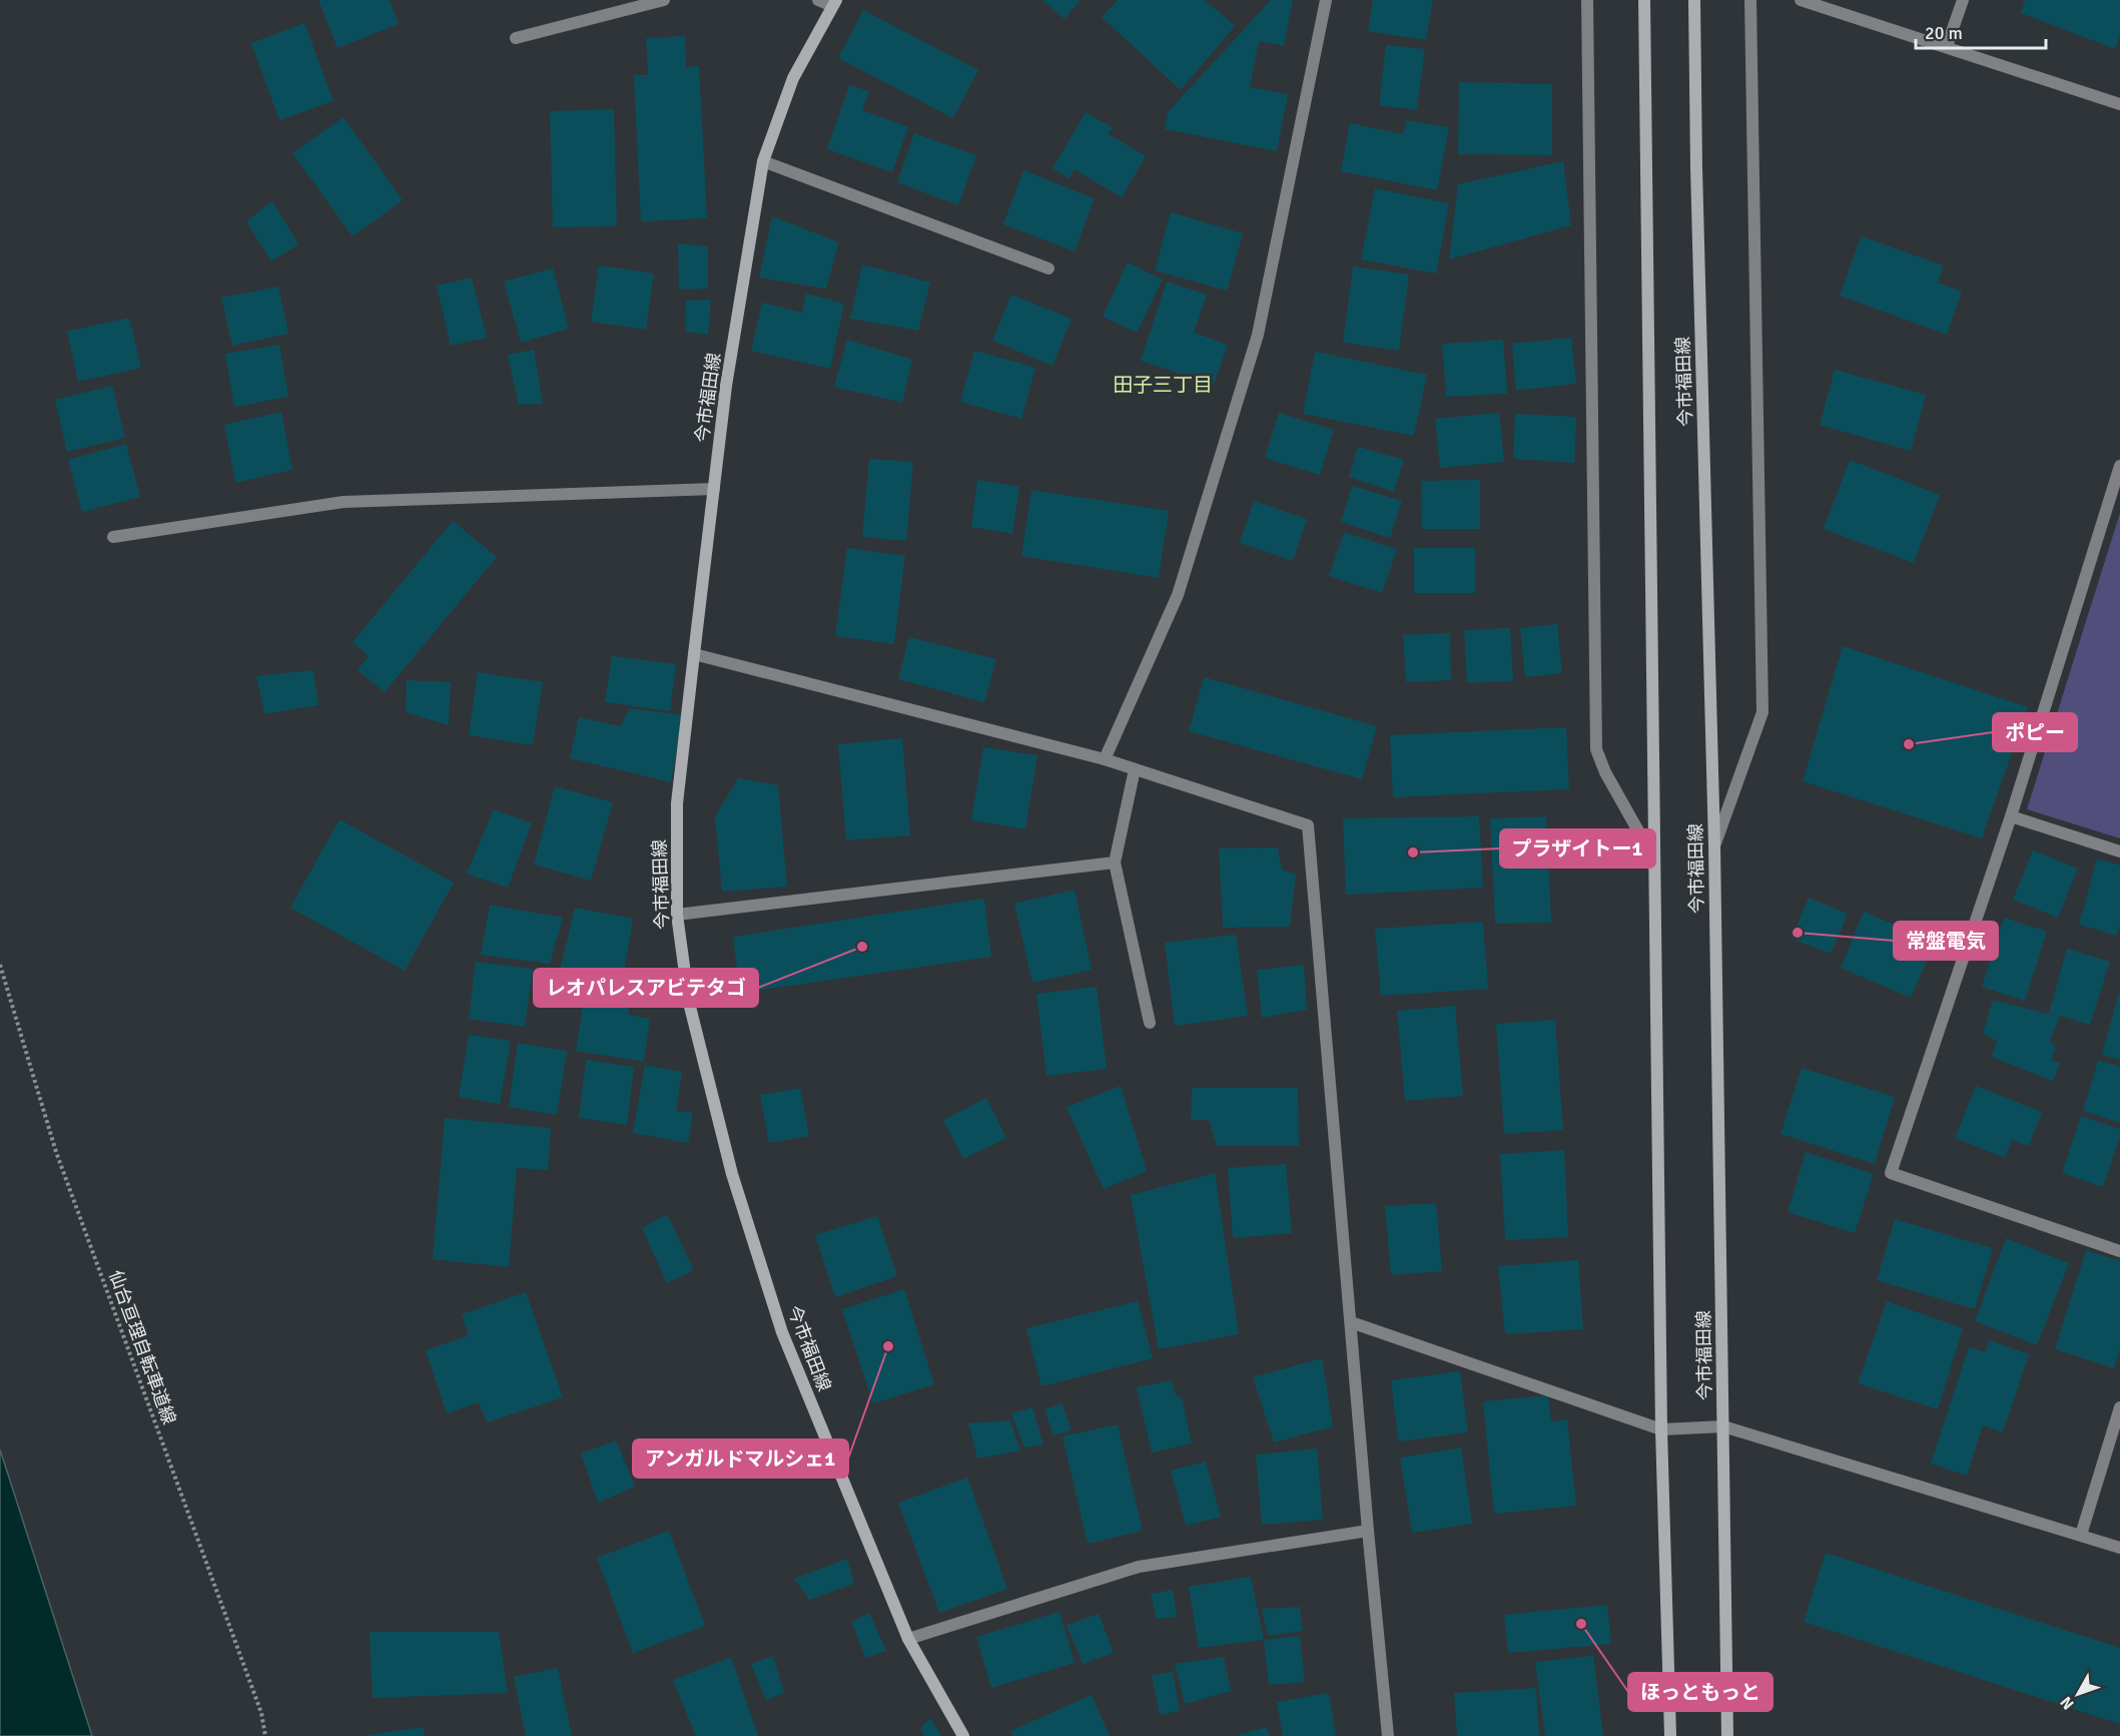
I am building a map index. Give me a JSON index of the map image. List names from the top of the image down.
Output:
{
  "streets": {
    "main road": ["今市福田線"],
    "path": ["仙台亘理自転車道線"]
  },
  "districts": ["田子三丁目"],
  "places": [
    "ポピー",
    "プラザイトー1",
    "常盤電気",
    "レオパレスアビテタゴ",
    "アンガルドマルシェ1",
    "ほっともっと"
  ],
  "scale_bar": "20 m",
  "north": "bottom left"
}
